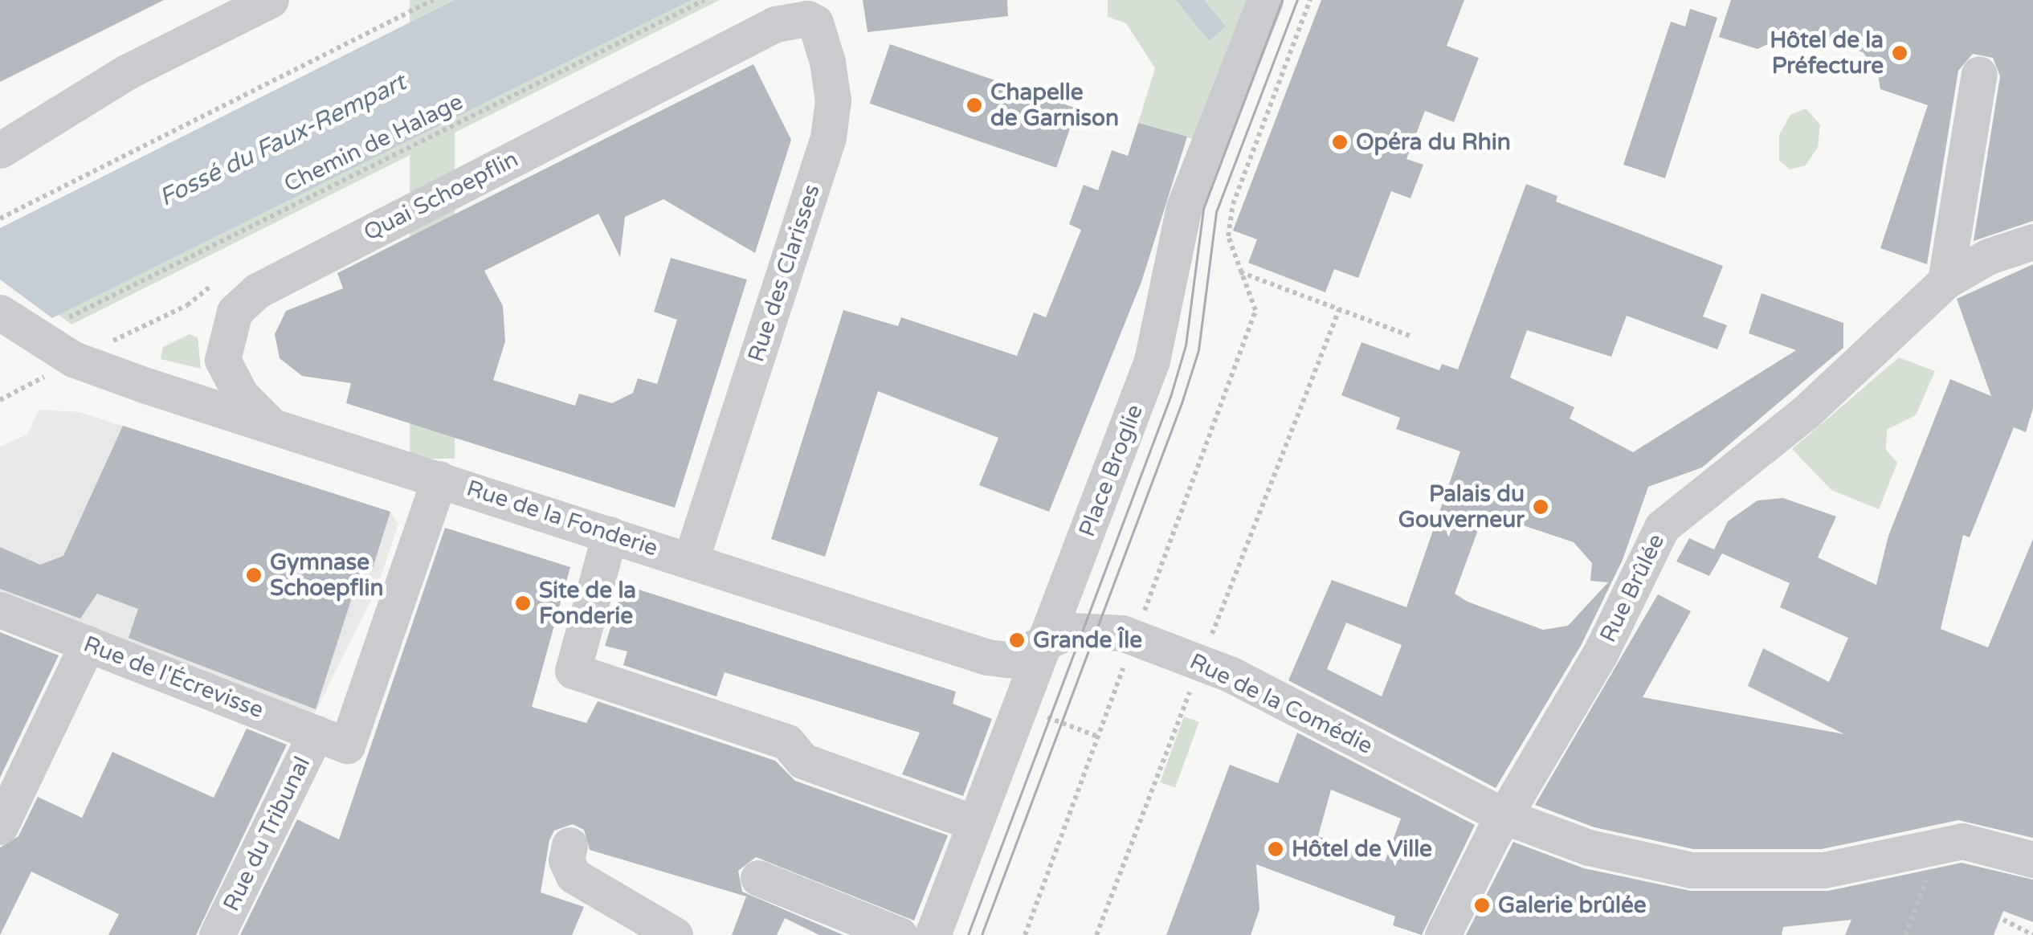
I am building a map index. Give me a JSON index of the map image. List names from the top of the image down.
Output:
{
  "streets": {
    "street": [
      "Quai Schoepflin",
      "Rue des Clarisses",
      "Place Broglie",
      "Rue de la Fonderie",
      "Rue Brûlée",
      "Rue de l'Écrevisse",
      "Rue de la Comédie",
      "Rue du Tribunal"
    ],
    "path": ["Chemin de Halage"]
  },
  "crossings": [
    ["Chemin de Halage", "Rue de la Fonderie"],
    ["Quai Schoepflin", "Rue des Clarisses"],
    ["Quai Schoepflin", "Rue de la Fonderie"],
    ["Rue des Clarisses", "Rue de la Fonderie"],
    ["Place Broglie", "Rue de la Fonderie"],
    ["Place Broglie", "Rue de la Comédie"],
    ["Rue de la Fonderie", "Rue de la Comédie"],
    ["Rue de la Fonderie", "Rue du Tribunal"],
    ["Rue Brûlée", "Rue de la Comédie"],
    ["Rue de l'Écrevisse", "Rue du Tribunal"]
  ],
  "water": ["Fossé du Faux-Rempart"],
  "places": [
    "Hôtel de la Préfecture",
    "Chapelle de Garnison",
    "Opéra du Rhin",
    "Palais du Gouverneur",
    "Gymnase Schoepflin",
    "Site de la Fonderie",
    "Grande Île",
    "Hôtel de Ville",
    "Galerie brûlée"
  ]
}
